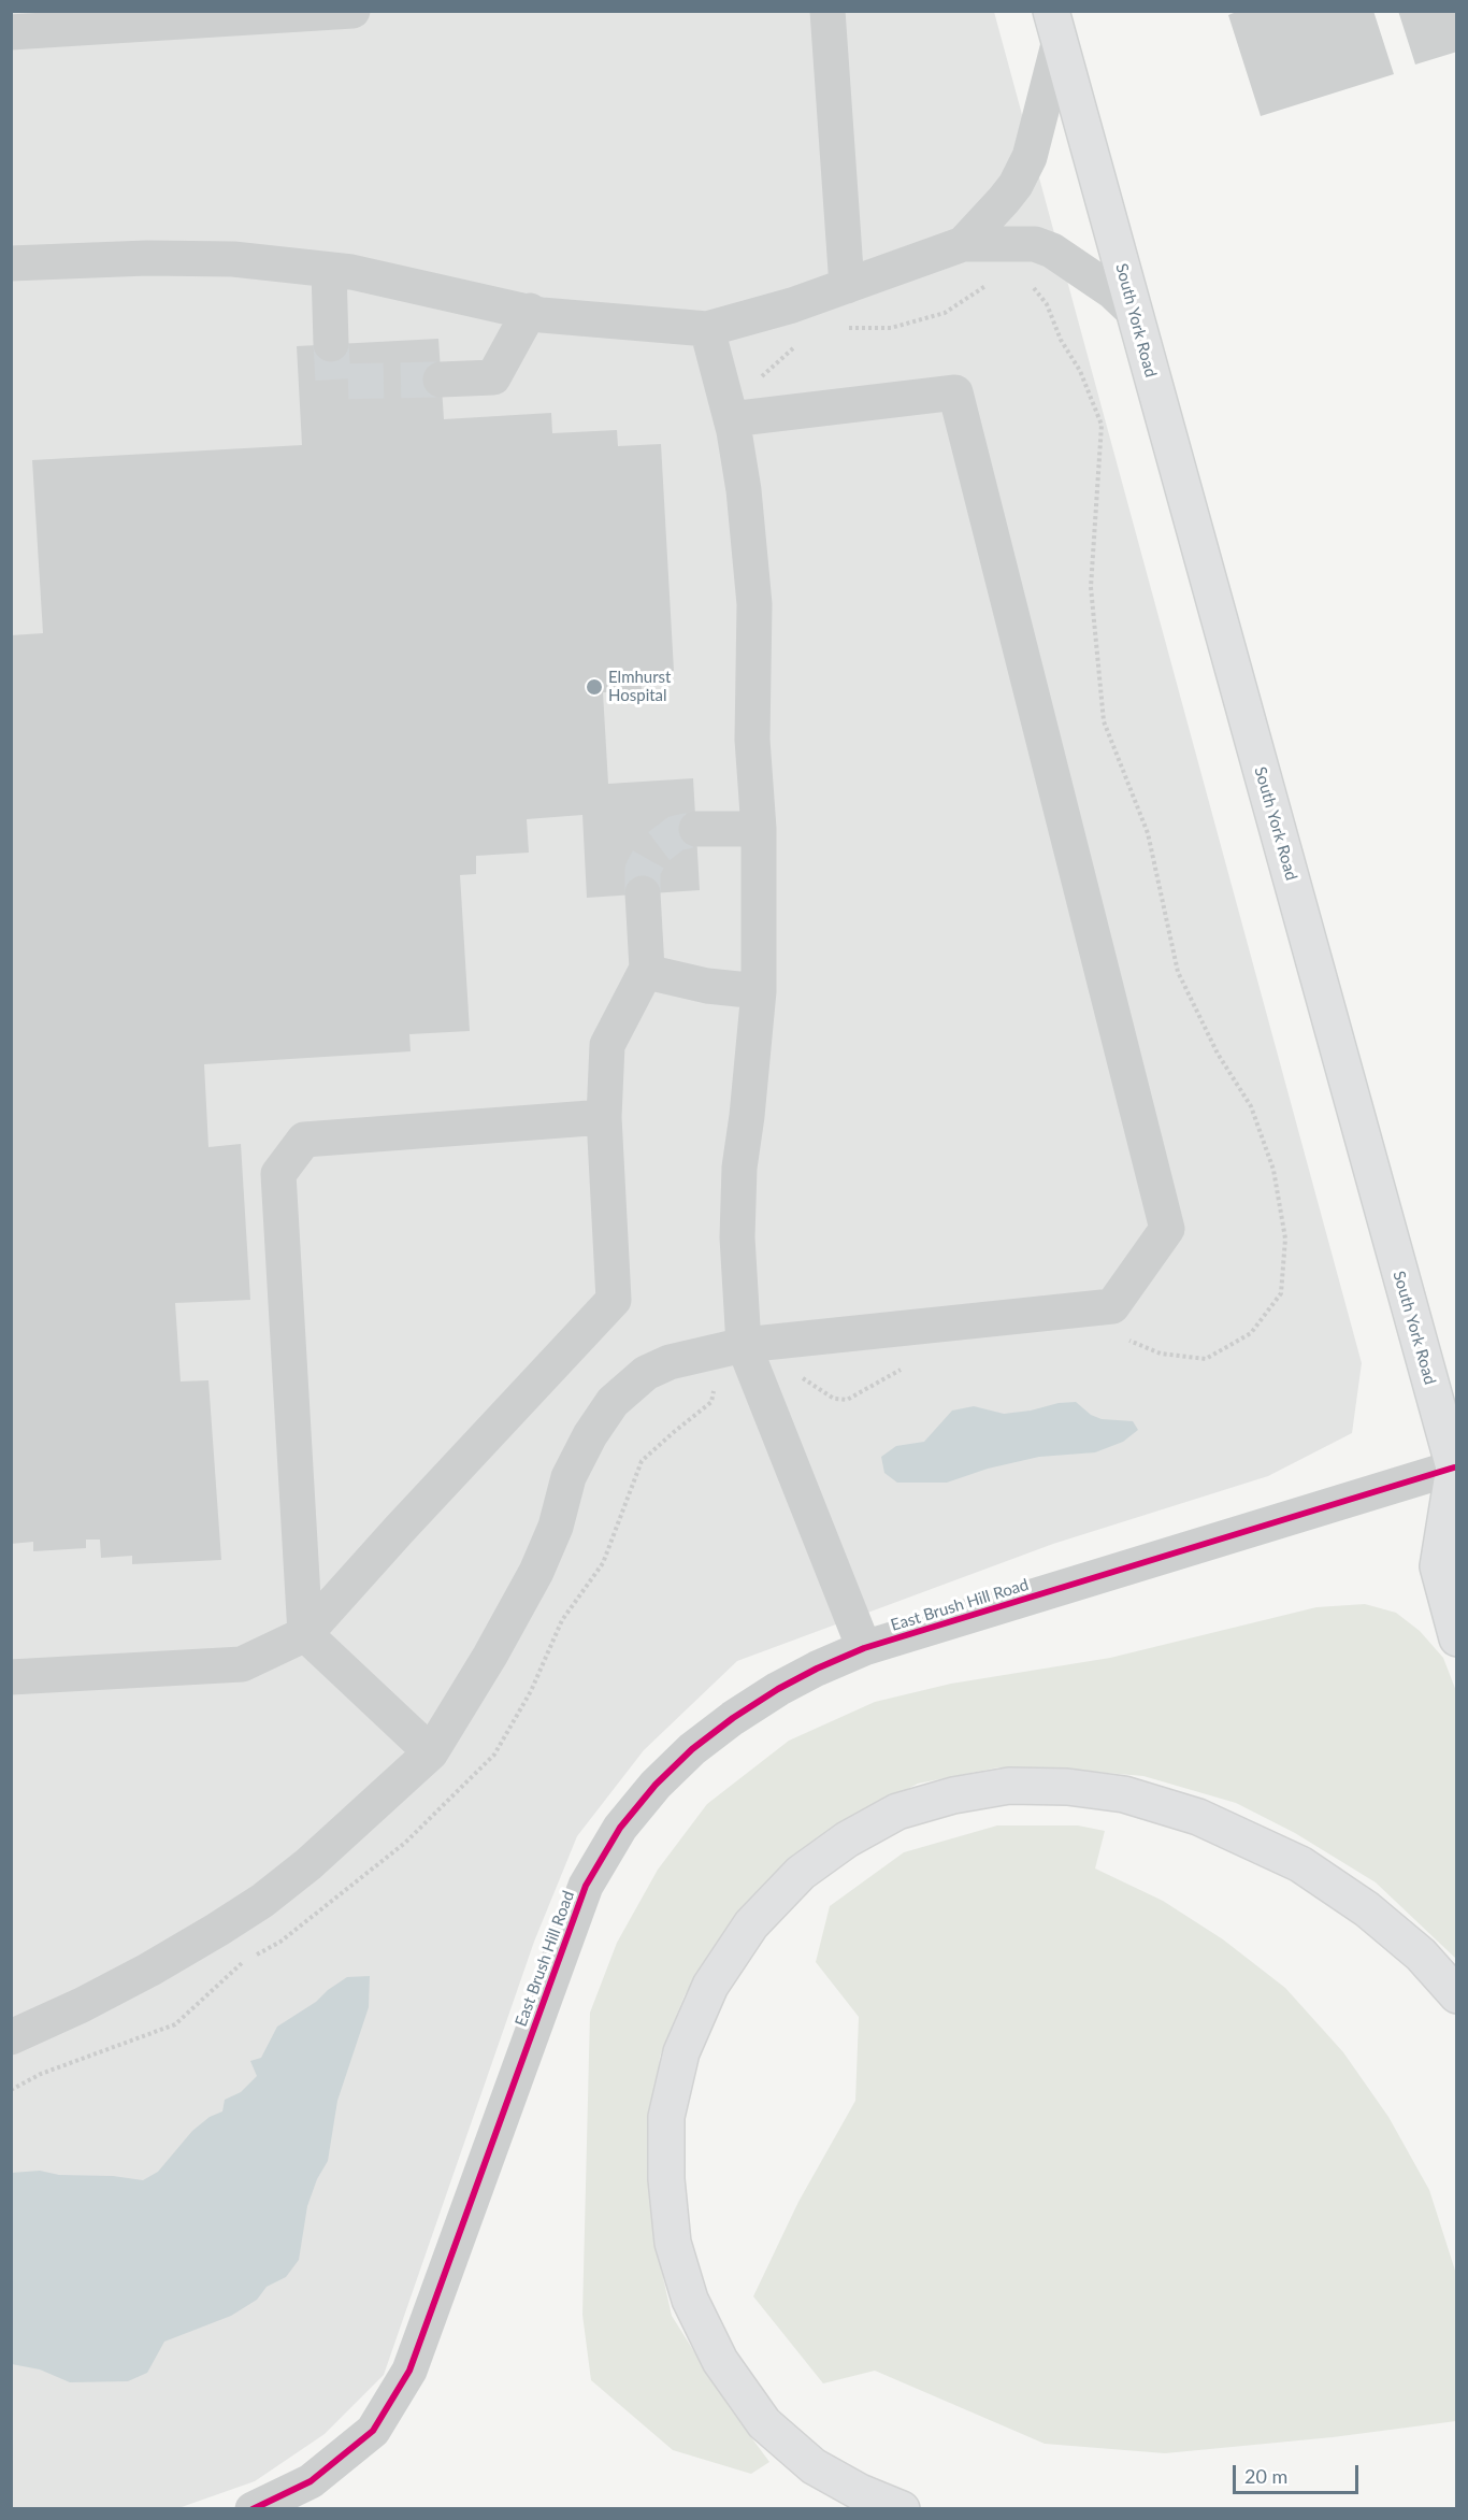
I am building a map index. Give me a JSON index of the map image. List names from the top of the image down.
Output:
{
  "streets": {
    "main road": ["South York Road"],
    "street": ["East Brush Hill Road"]
  },
  "crossings": [
    ["South York Road", "East Brush Hill Road"]
  ],
  "places": ["Elmhurst Hospital"],
  "scale_bar": "20 m"
}
